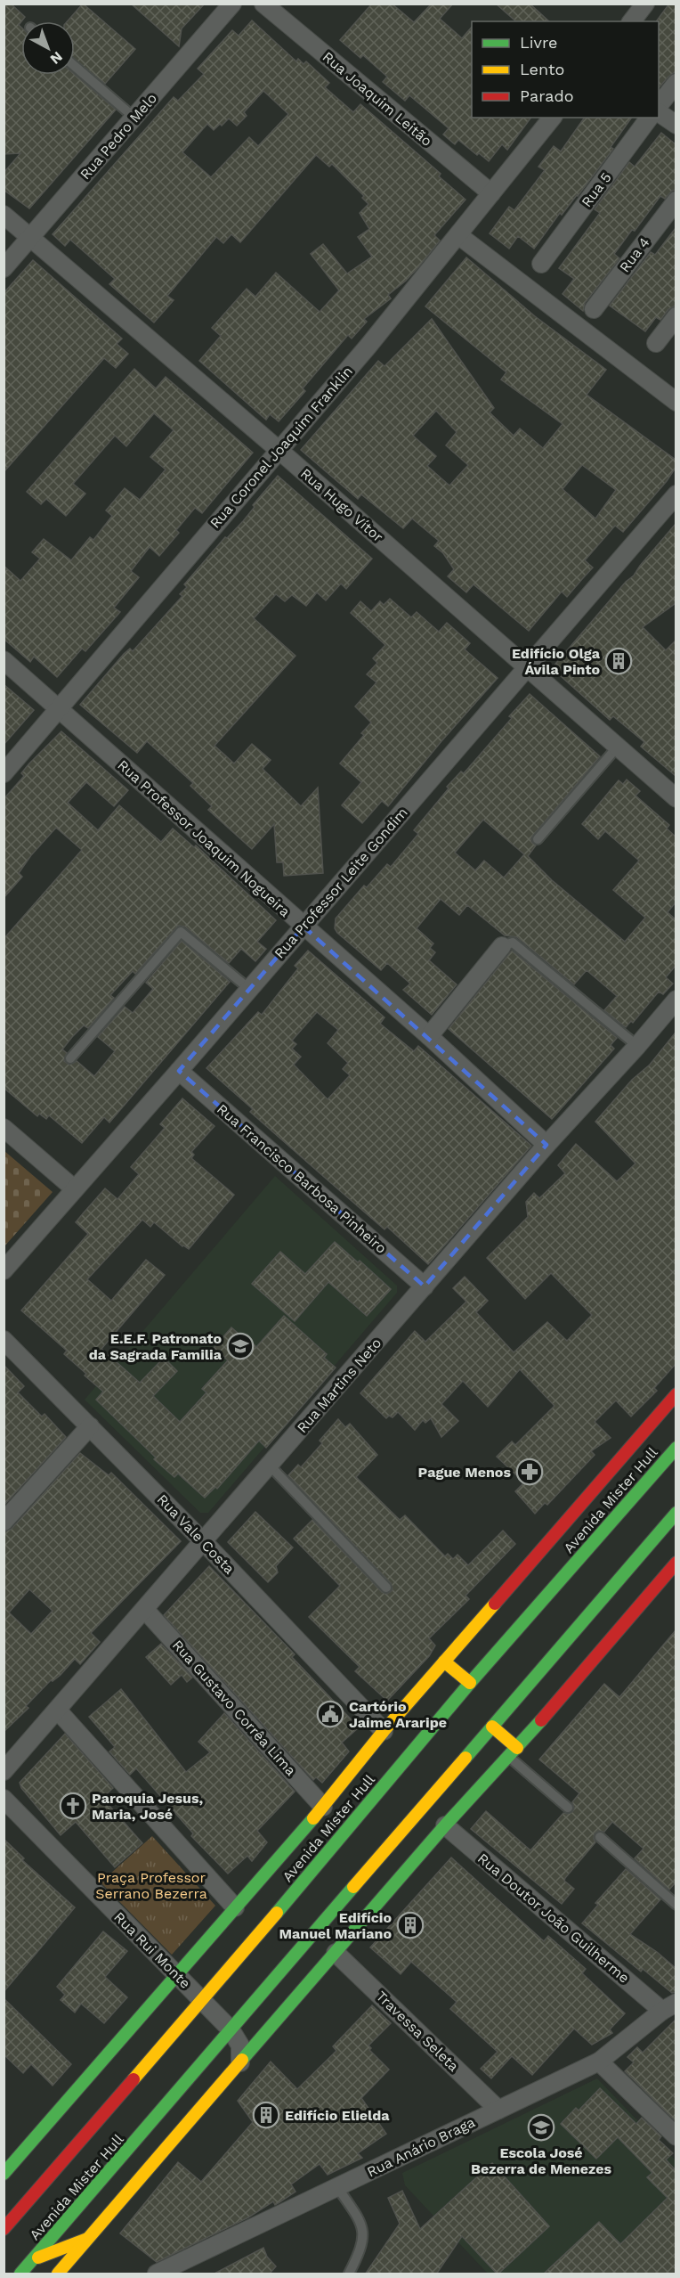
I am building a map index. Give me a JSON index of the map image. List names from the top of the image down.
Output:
{
  "streets": {
    "main road": ["Avenida Mister Hull"],
    "street": [
      "Rua Joaquim Leitão",
      "Rua Pedro Melo",
      "Rua 5",
      "Rua 4",
      "Rua Coronel Joaquim Franklin",
      "Rua Hugo Vítor",
      "Rua Professor Joaquim Nogueira",
      "Rua Professor Leite Gondim",
      "Rua Francisco Barbosa Pinheiro",
      "Rua Martins Neto",
      "Rua Vale Costa",
      "Rua Gustavo Corrêa Lima",
      "Rua Doutor João Guilherme",
      "Rua Rui Monte",
      "Travessa Seleta",
      "Rua Anário Braga"
    ]
  },
  "crossings": [
    ["Rua Joaquim Leitão", "Rua Coronel Joaquim Franklin"],
    ["Rua Pedro Melo", "Rua Hugo Vítor"],
    ["Rua Coronel Joaquim Franklin", "Rua Hugo Vítor"],
    ["Rua Coronel Joaquim Franklin", "Rua Professor Joaquim Nogueira"],
    ["Rua Hugo Vítor", "Rua Professor Leite Gondim"],
    ["Rua Professor Joaquim Nogueira", "Rua Professor Leite Gondim"],
    ["Rua Professor Joaquim Nogueira", "Rua Martins Neto"],
    ["Rua Professor Leite Gondim", "Rua Francisco Barbosa Pinheiro"],
    ["Rua Francisco Barbosa Pinheiro", "Rua Martins Neto"],
    ["Rua Martins Neto", "Rua Vale Costa"],
    ["Rua Martins Neto", "Rua Gustavo Corrêa Lima"],
    ["Avenida Mister Hull", "Rua Vale Costa"],
    ["Avenida Mister Hull", "Rua Gustavo Corrêa Lima"],
    ["Avenida Mister Hull", "Rua Rui Monte"],
    ["Rua Doutor João Guilherme", "Rua Anário Braga"],
    ["Travessa Seleta", "Rua Anário Braga"]
  ],
  "parks": ["Praça Professor Serrano Bezerra"],
  "places": {
    "building": ["Edifício Olga Ávila Pinto", "Edifício Manuel Mariano", "Edifício Elielda"],
    "school or university": ["E.E.F. Patronato da Sagrada Familia", "Escola José Bezerra de Menezes"],
    "pharmacy": ["Pague Menos"],
    "public building": ["Cartório Jaime Araripe"],
    "church": ["Paroquia Jesus, Maria, José"]
  },
  "legend": ["Livre", "Lento", "Parado"],
  "north": "bottom right"
}
